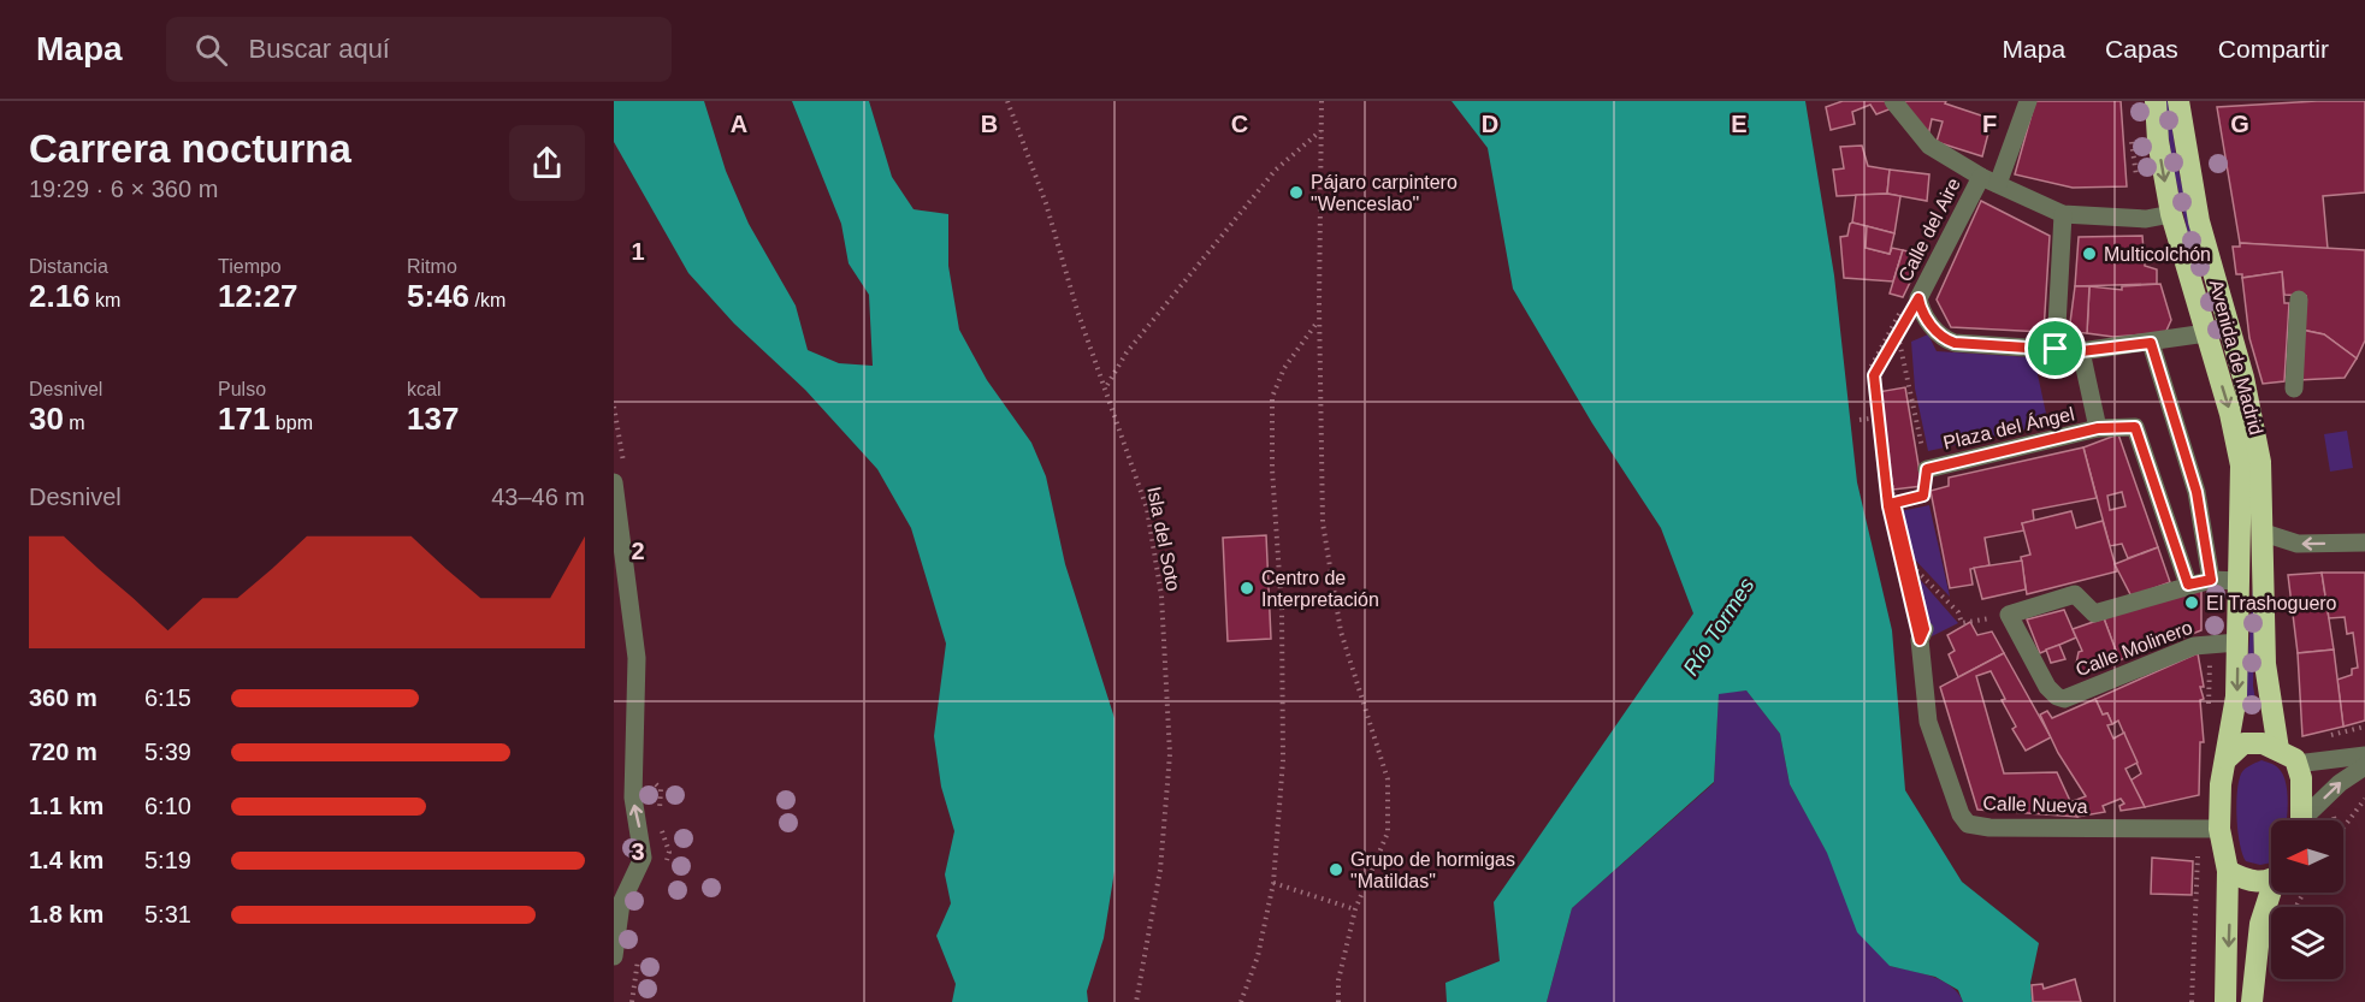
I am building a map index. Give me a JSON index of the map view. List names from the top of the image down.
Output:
{
  "streets": {
    "highway": ["Avenida de Madrid"],
    "street": [
      "Calle del Aire",
      "Plaza del Ángel",
      "Calle Molinero",
      "Calle Nueva"
    ],
    "path": ["Isla del Soto"]
  },
  "crossings": [
    ["Avenida de Madrid", "Calle Molinero"],
    ["Avenida de Madrid", "Calle Nueva"]
  ],
  "water": ["Río Tormes"],
  "places": [
    "Pájaro carpintero \"Wenceslao\"",
    "Multicolchón",
    "Centro de Interpretación",
    "El Trashoguero",
    "Grupo de hormigas \"Matildas\""
  ],
  "north": "left",
  "page": {
    "header": "Mapa",
    "search": "Buscar aquí",
    "nav": ["Mapa", "Capas", "Compartir"],
    "heading": ["Carrera nocturna", "19:29 · 6 × 360 m"],
    "stats": [
      ["Distancia", "2.16 km"],
      ["Tiempo", "12:27"],
      ["Ritmo", "5:46 /km"],
      ["Desnivel", "30 m"],
      ["Pulso", "171 bpm"],
      ["kcal", "137"]
    ],
    "chart": ["Desnivel", "43–46 m"],
    "list": [
      {
        "name": "360 m",
        "note": "6:15"
      },
      {
        "name": "720 m",
        "note": "5:39"
      },
      {
        "name": "1.1 km",
        "note": "6:10"
      },
      {
        "name": "1.4 km",
        "note": "5:19"
      },
      {
        "name": "1.8 km",
        "note": "5:31"
      }
    ]
  },
  "grid": {
    "columns": [
      "A",
      "B",
      "C",
      "D",
      "E",
      "F",
      "G"
    ],
    "rows": ["1", "2", "3"]
  }
}
